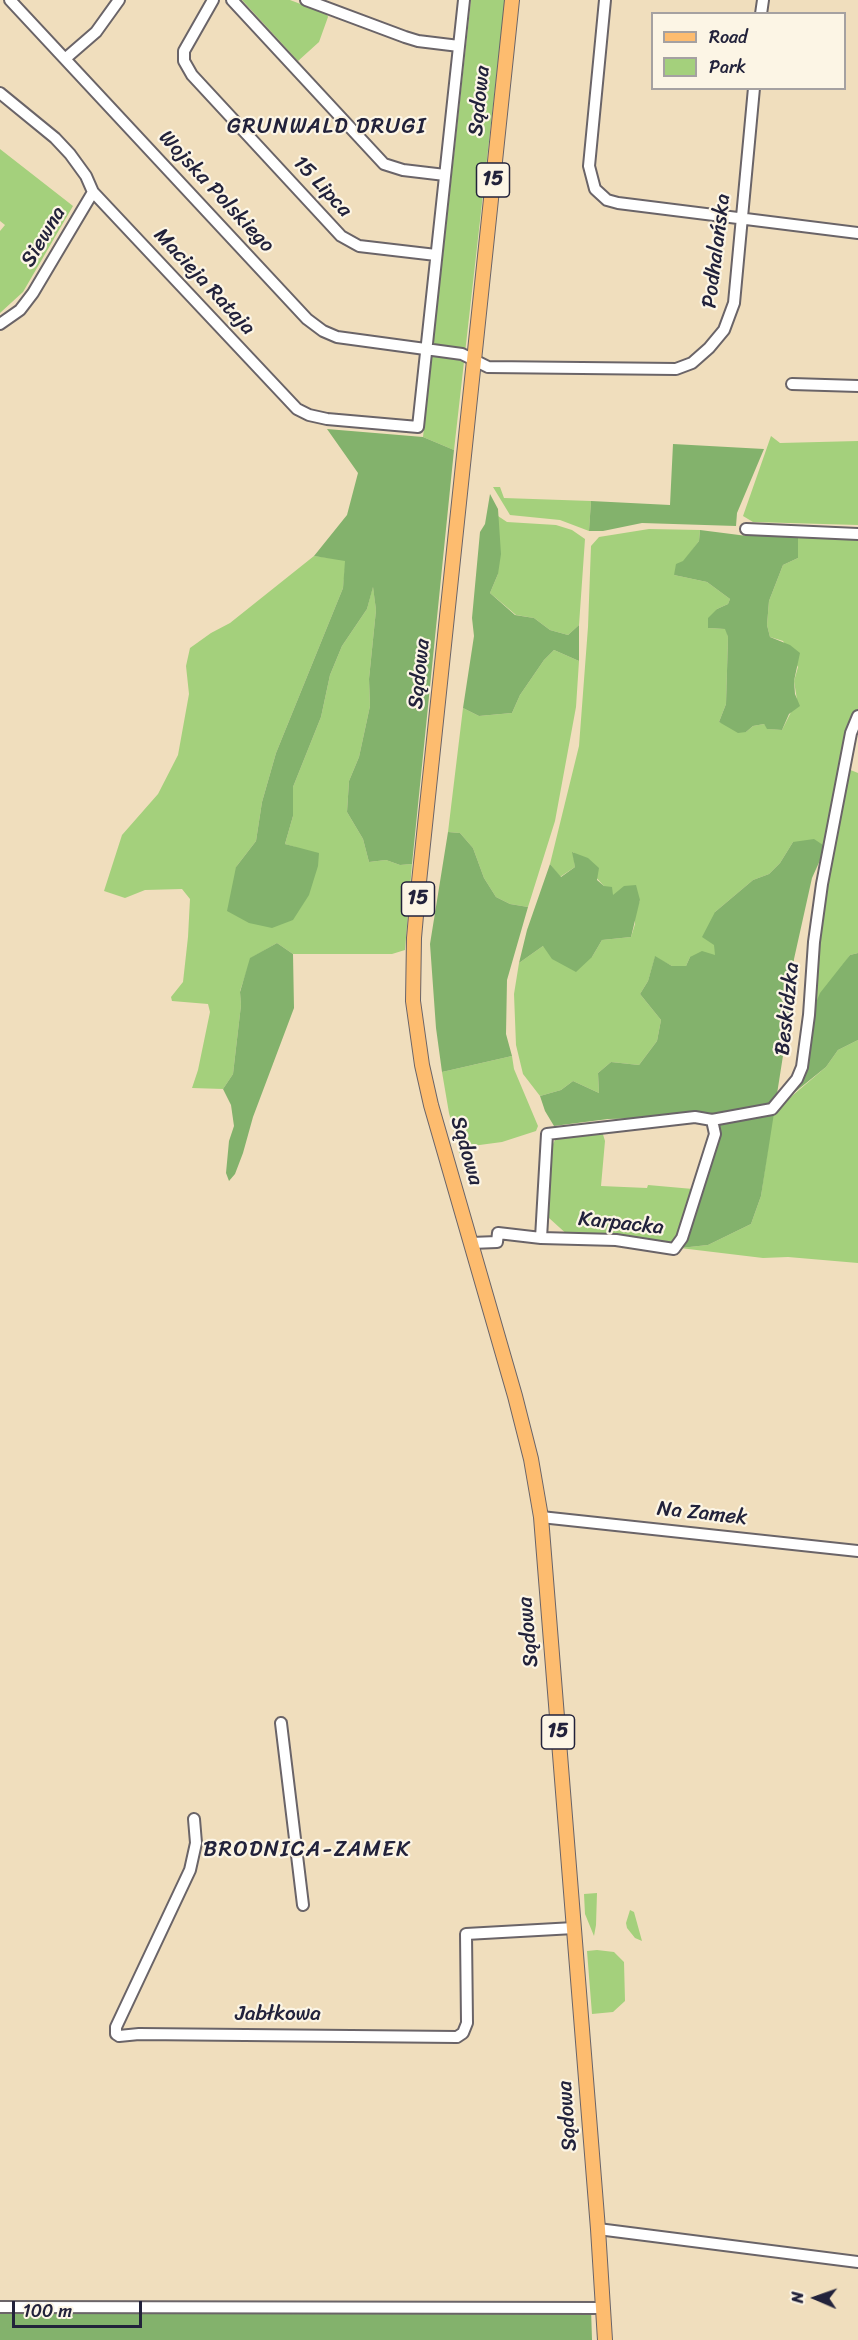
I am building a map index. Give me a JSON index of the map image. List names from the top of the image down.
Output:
{
  "streets": {
    "main road": ["Sądowa", "15"],
    "street": [
      "15 Lipca",
      "Wojska Polskiego",
      "Siewna",
      "Podhalańska",
      "Macieja Rataja",
      "Beskidzka",
      "Karpacka",
      "Na Zamek",
      "Jabłkowa"
    ]
  },
  "crossings": [
    ["Sądowa", "15"],
    ["Sądowa", "Wojska Polskiego"],
    ["Sądowa", "Podhalańska"],
    ["Sądowa", "Karpacka"],
    ["Sądowa", "Na Zamek"],
    ["Sądowa", "Jabłkowa"],
    ["Wojska Polskiego", "Podhalańska"],
    ["Wojska Polskiego", "Macieja Rataja"],
    ["Siewna", "Macieja Rataja"],
    ["Beskidzka", "Karpacka"]
  ],
  "districts": ["GRUNWALD DRUGI", "BRODNICA-ZAMEK"],
  "legend": ["Road", "Park"],
  "scale_bar": "100 m",
  "north": "left"
}
